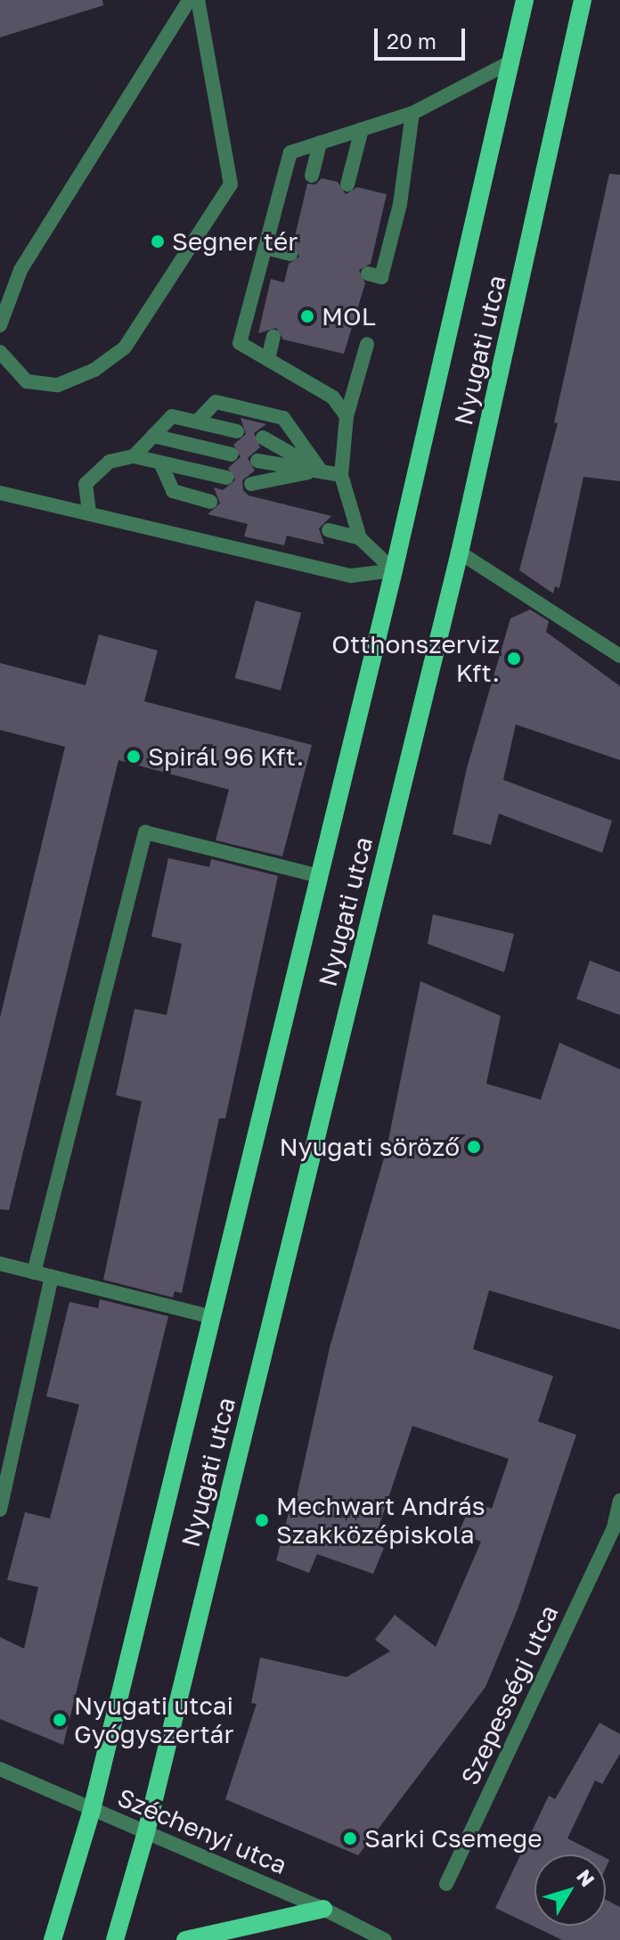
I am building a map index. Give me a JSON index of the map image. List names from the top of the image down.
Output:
{
  "streets": {
    "main road": ["Nyugati utca"],
    "street": ["Szepességi utca", "Széchenyi utca"]
  },
  "crossings": [
    ["Nyugati utca", "Széchenyi utca"]
  ],
  "places": [
    "Segner tér",
    "MOL",
    "Otthonszerviz Kft.",
    "Spirál 96 Kft.",
    "Nyugati söröző",
    "Mechwart András Szakközépiskola",
    "Nyugati utcai Gyógyszertár",
    "Sarki Csemege"
  ],
  "scale_bar": "20 m",
  "north": "top right"
}
